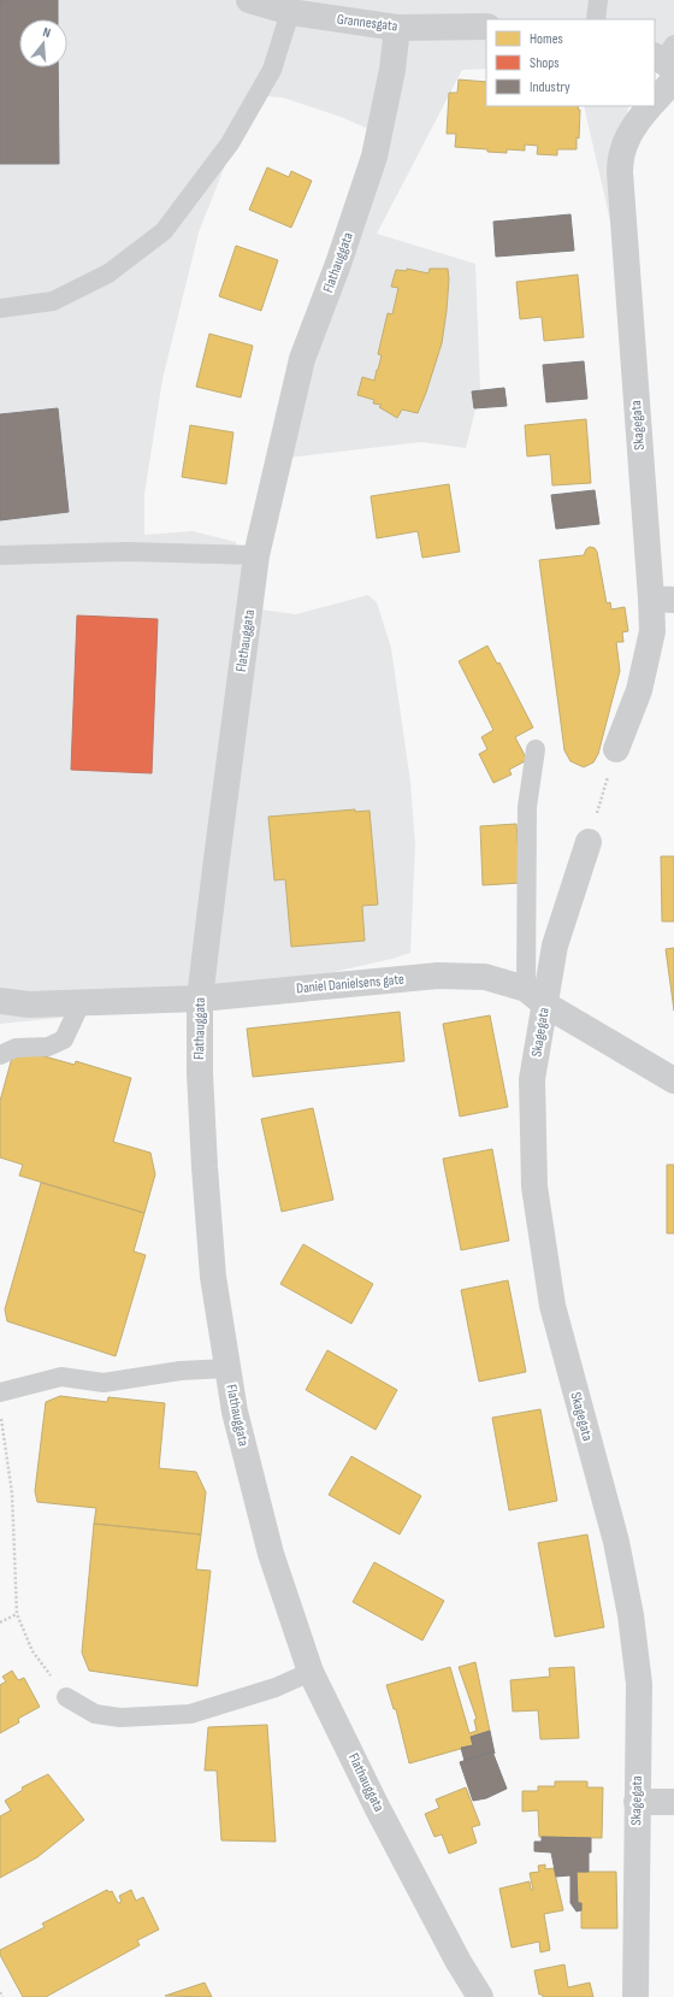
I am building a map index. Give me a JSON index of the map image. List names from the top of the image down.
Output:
{
  "streets": {
    "street": [
      "Grannesgata",
      "Flathauggata",
      "Skagegata",
      "Daniel Danielsens gate"
    ]
  },
  "crossings": [
    ["Grannesgata", "Flathauggata"],
    ["Flathauggata", "Daniel Danielsens gate"],
    ["Skagegata", "Daniel Danielsens gate"]
  ],
  "legend": ["Homes", "Shops", "Industry"],
  "north": "top"
}
